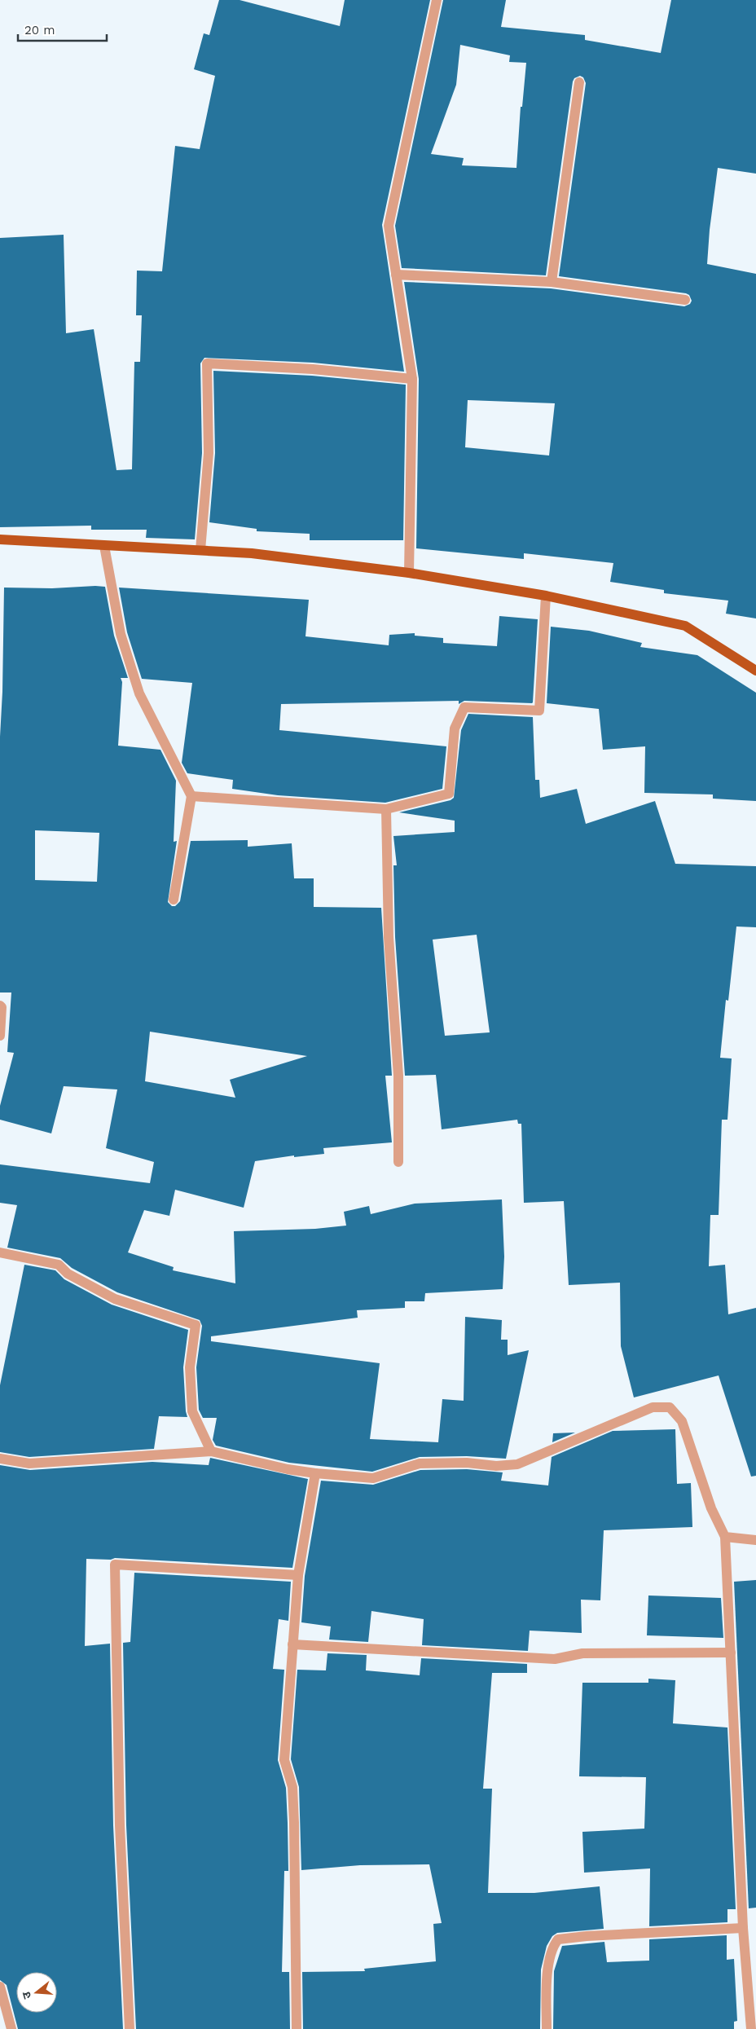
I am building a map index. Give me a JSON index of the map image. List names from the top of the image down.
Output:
{
  "scale_bar": "20 m",
  "north": "left"
}
